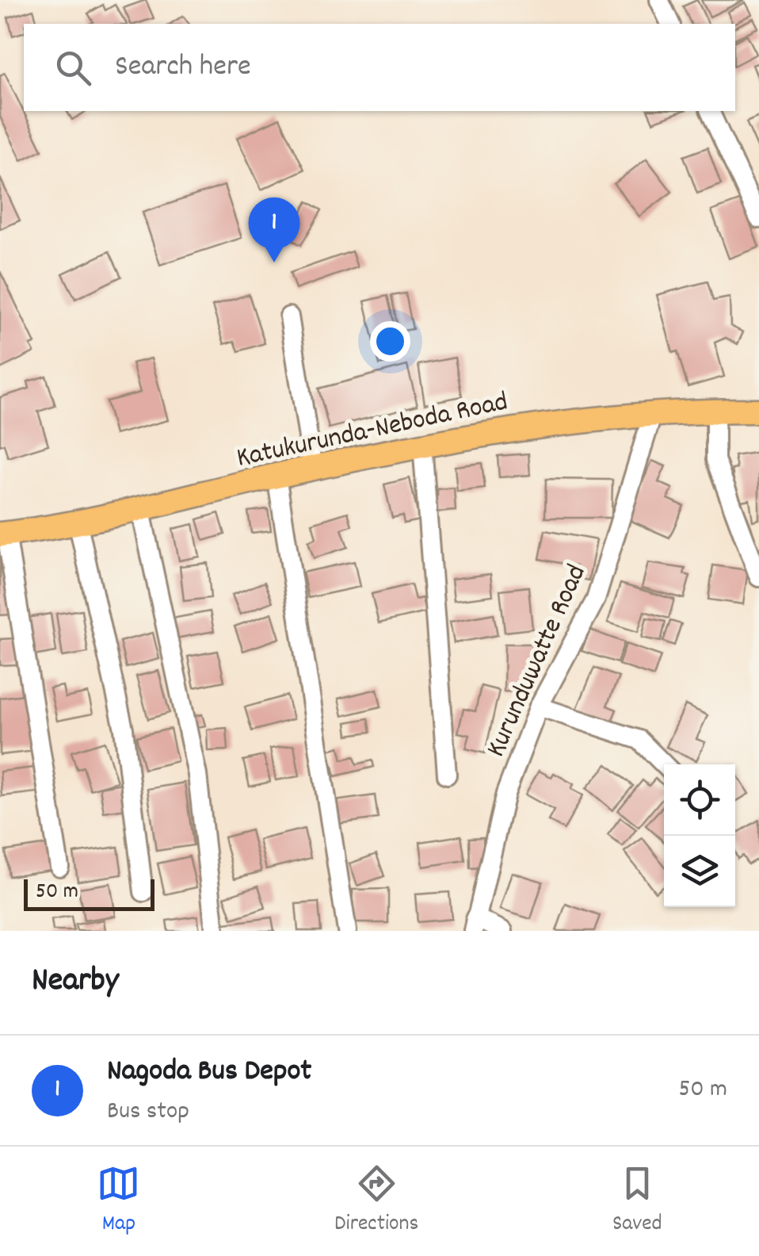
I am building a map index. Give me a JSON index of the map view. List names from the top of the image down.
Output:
{
  "streets": {
    "main road": ["Katukurunda-Neboda Road"],
    "street": ["Kurunduwatte Road"]
  },
  "crossings": [
    ["Katukurunda-Neboda Road", "Kurunduwatte Road"]
  ],
  "scale_bar": "50 m",
  "page": {
    "search": "Search here",
    "pins": "1",
    "scale": "50 m",
    "heading": "Nearby",
    "list": [
      {
        "mark": "1",
        "name": "Nagoda Bus Depot",
        "note": "Bus stop",
        "value": "50 m"
      }
    ],
    "nav": ["Map", "Directions", "Saved"]
  }
}
